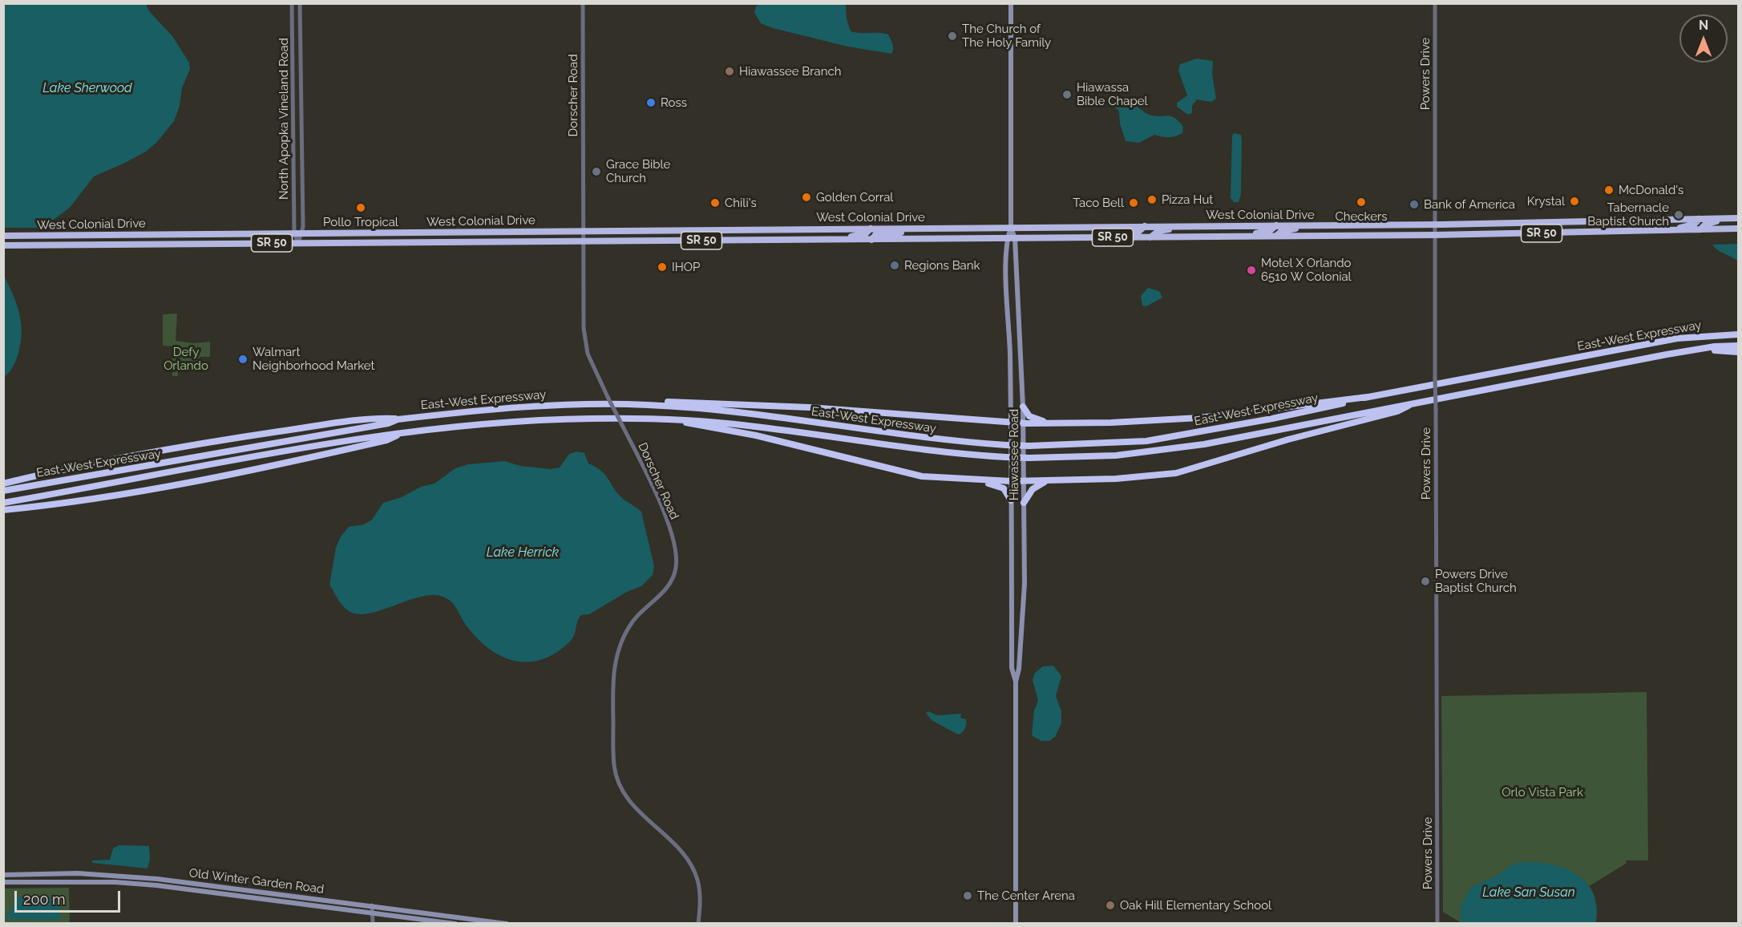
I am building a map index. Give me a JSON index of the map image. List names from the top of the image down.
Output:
{
  "streets": {
    "highway": ["West Colonial Drive", "SR 50", "East-West Expressway"],
    "main road": ["Hiawassee Road", "Old Winter Garden Road"],
    "street": ["Powers Drive", "Dorscher Road", "North Apopka Vineland Road"]
  },
  "crossings": [
    ["Powers Drive", "West Colonial Drive"],
    ["Dorscher Road", "West Colonial Drive"],
    ["North Apopka Vineland Road", "West Colonial Drive"],
    ["West Colonial Drive", "Hiawassee Road"]
  ],
  "water": ["Lake Sherwood", "Lake Herrick", "Lake San Susan"],
  "parks": ["Defy Orlando", "Orlo Vista Park"],
  "places": [
    "The Church of The Holy Family",
    "Hiawassee Branch",
    "Hiawassa Bible Chapel",
    "Ross",
    "Grace Bible Church",
    "McDonald's",
    "Golden Corral",
    "Pizza Hut",
    "Krystal",
    "Checkers",
    "Chili's",
    "Taco Bell",
    "Bank of America",
    "Pollo Tropical",
    "Tabernacle Baptist Church",
    "Regions Bank",
    "IHOP",
    "Motel X Orlando 6510 W Colonial",
    "Walmart Neighborhood Market",
    "Powers Drive Baptist Church",
    "The Center Arena",
    "Oak Hill Elementary School"
  ],
  "scale_bar": "200 m",
  "north": "top"
}
